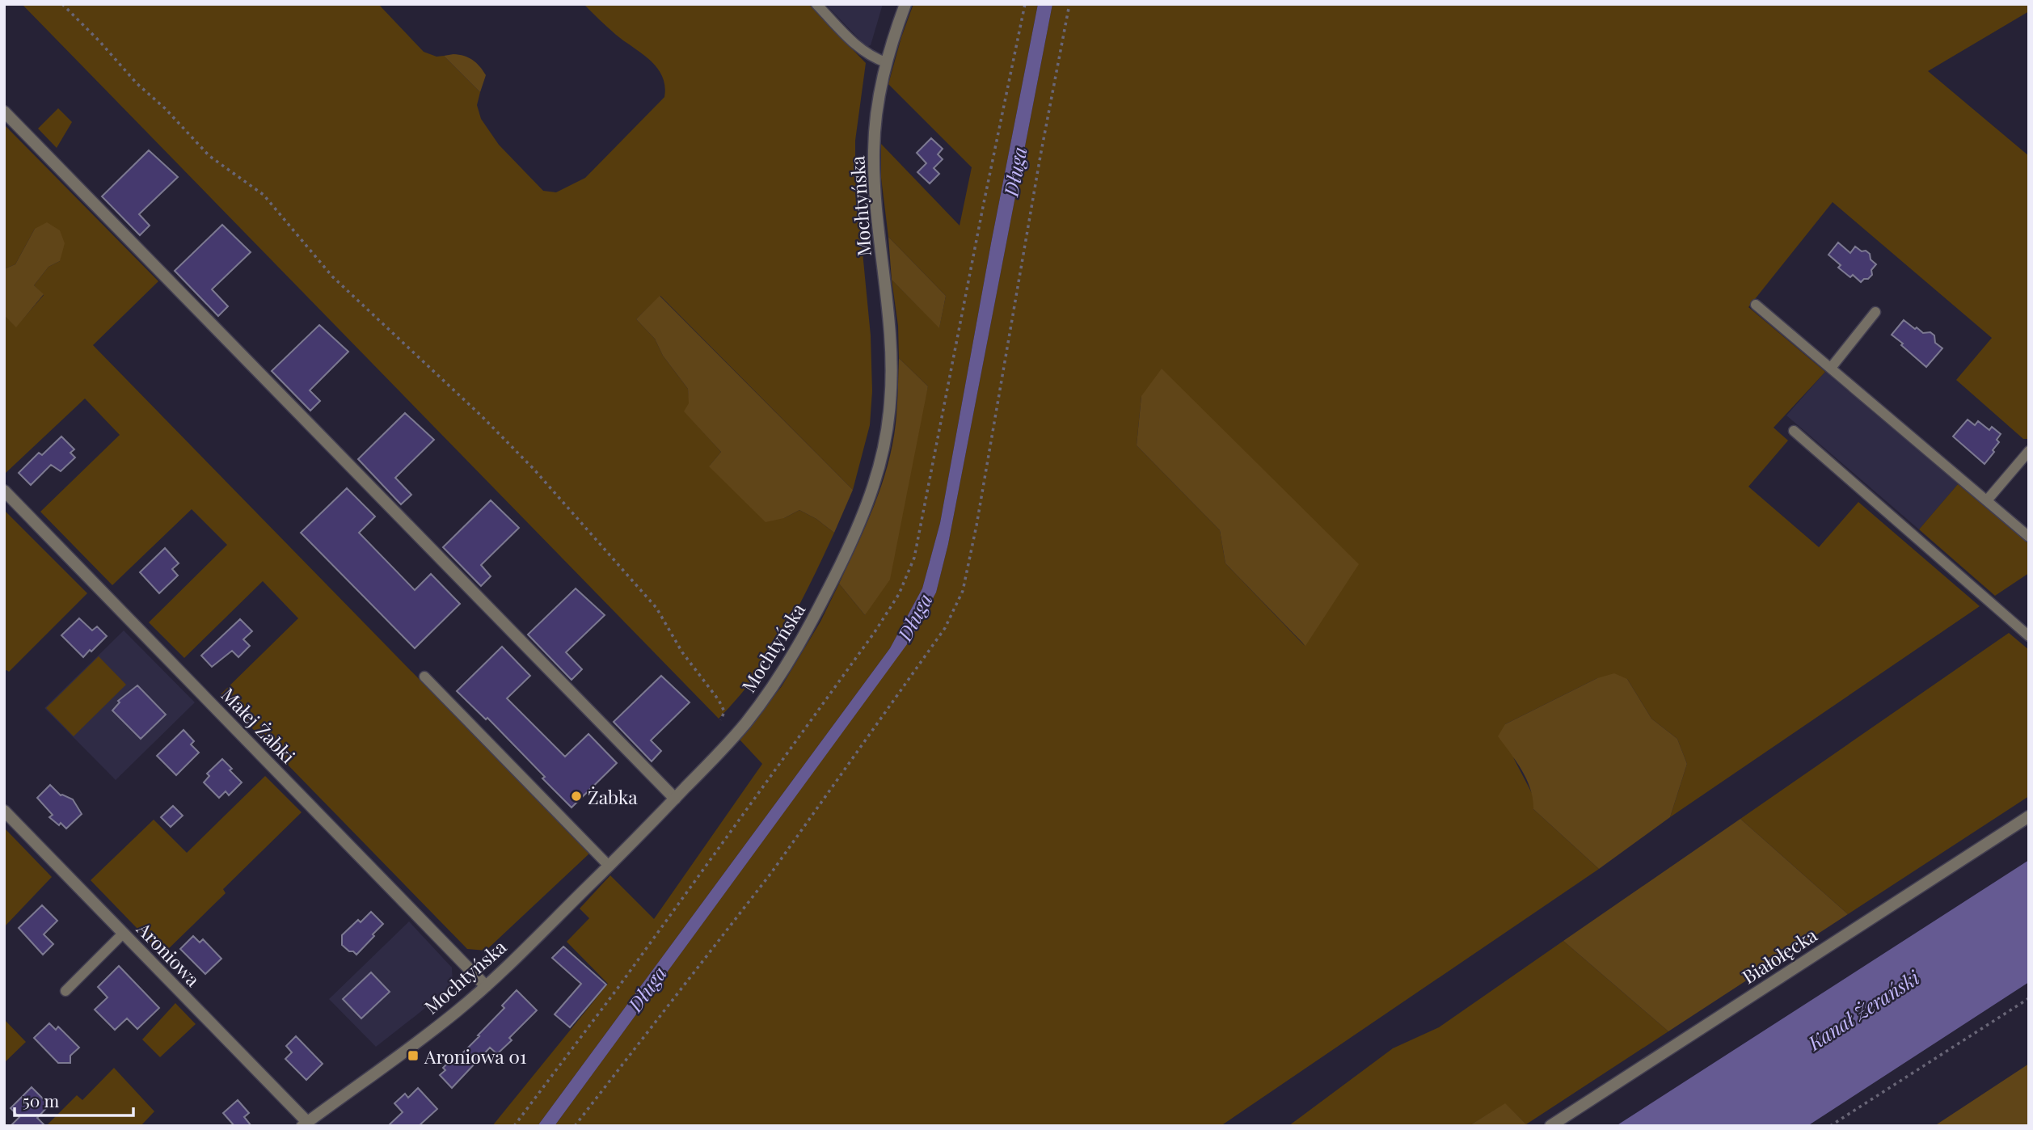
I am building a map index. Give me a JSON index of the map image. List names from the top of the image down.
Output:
{
  "streets": {
    "street": [
      "Mochtyńska",
      "Małej Żabki",
      "Aroniowa",
      "Białołęcka"
    ]
  },
  "crossings": [
    ["Mochtyńska", "Małej Żabki"],
    ["Mochtyńska", "Aroniowa"]
  ],
  "water": ["Długa", "Kanał Żerański"],
  "places": {
    "other": ["Żabka"],
    "transit": ["Aroniowa 01"]
  },
  "scale_bar": "50 m"
}
